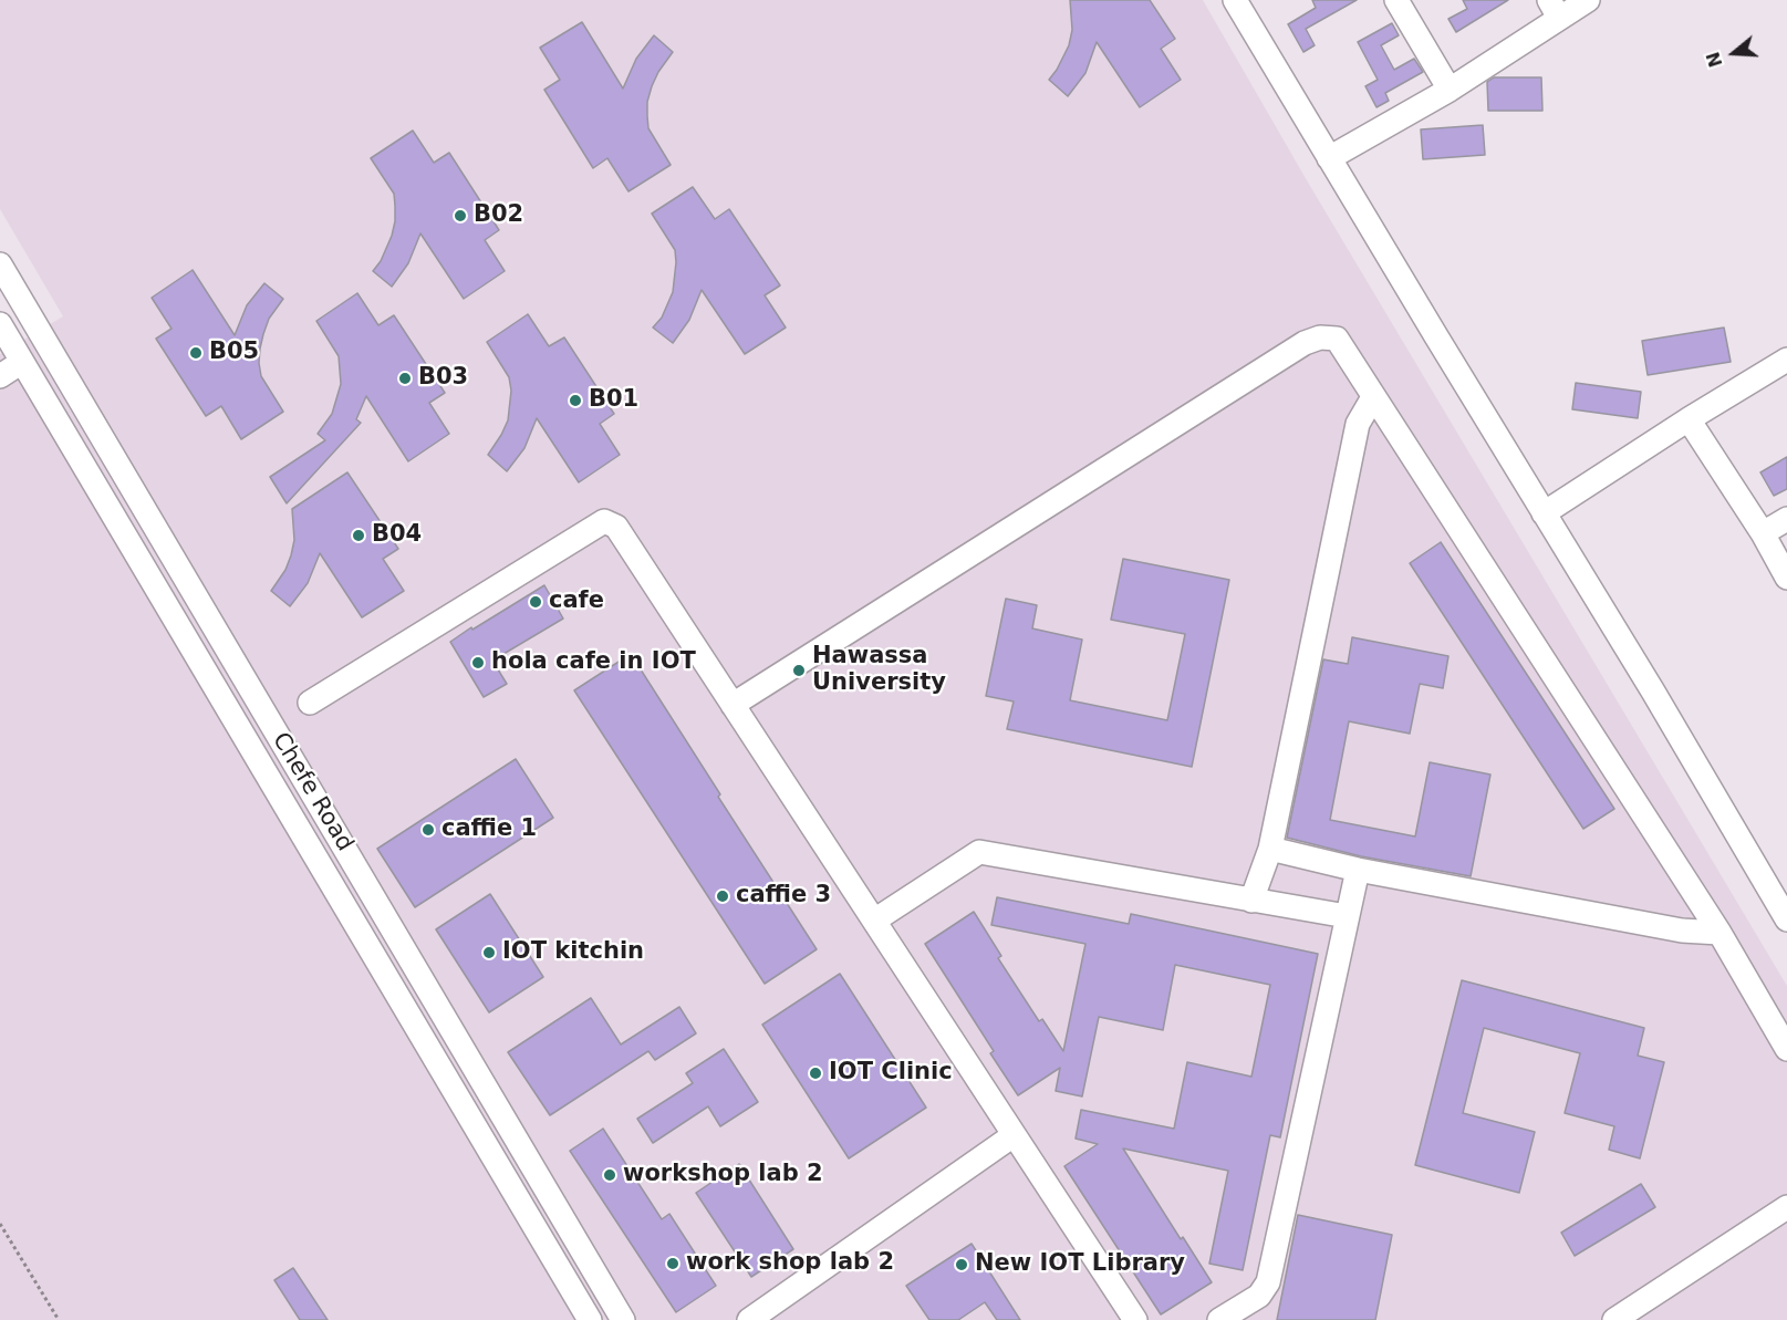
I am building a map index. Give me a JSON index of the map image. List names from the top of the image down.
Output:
{
  "streets": {
    "street": ["Chefe Road"]
  },
  "places": [
    "B02",
    "B05",
    "B03",
    "B01",
    "B04",
    "cafe",
    "hola cafe in IOT",
    "Hawassa University",
    "caffie 1",
    "caffie 3",
    "IOT kitchin",
    "IOT Clinic",
    "workshop lab 2",
    "work shop lab 2",
    "New IOT Library"
  ],
  "north": "left"
}
